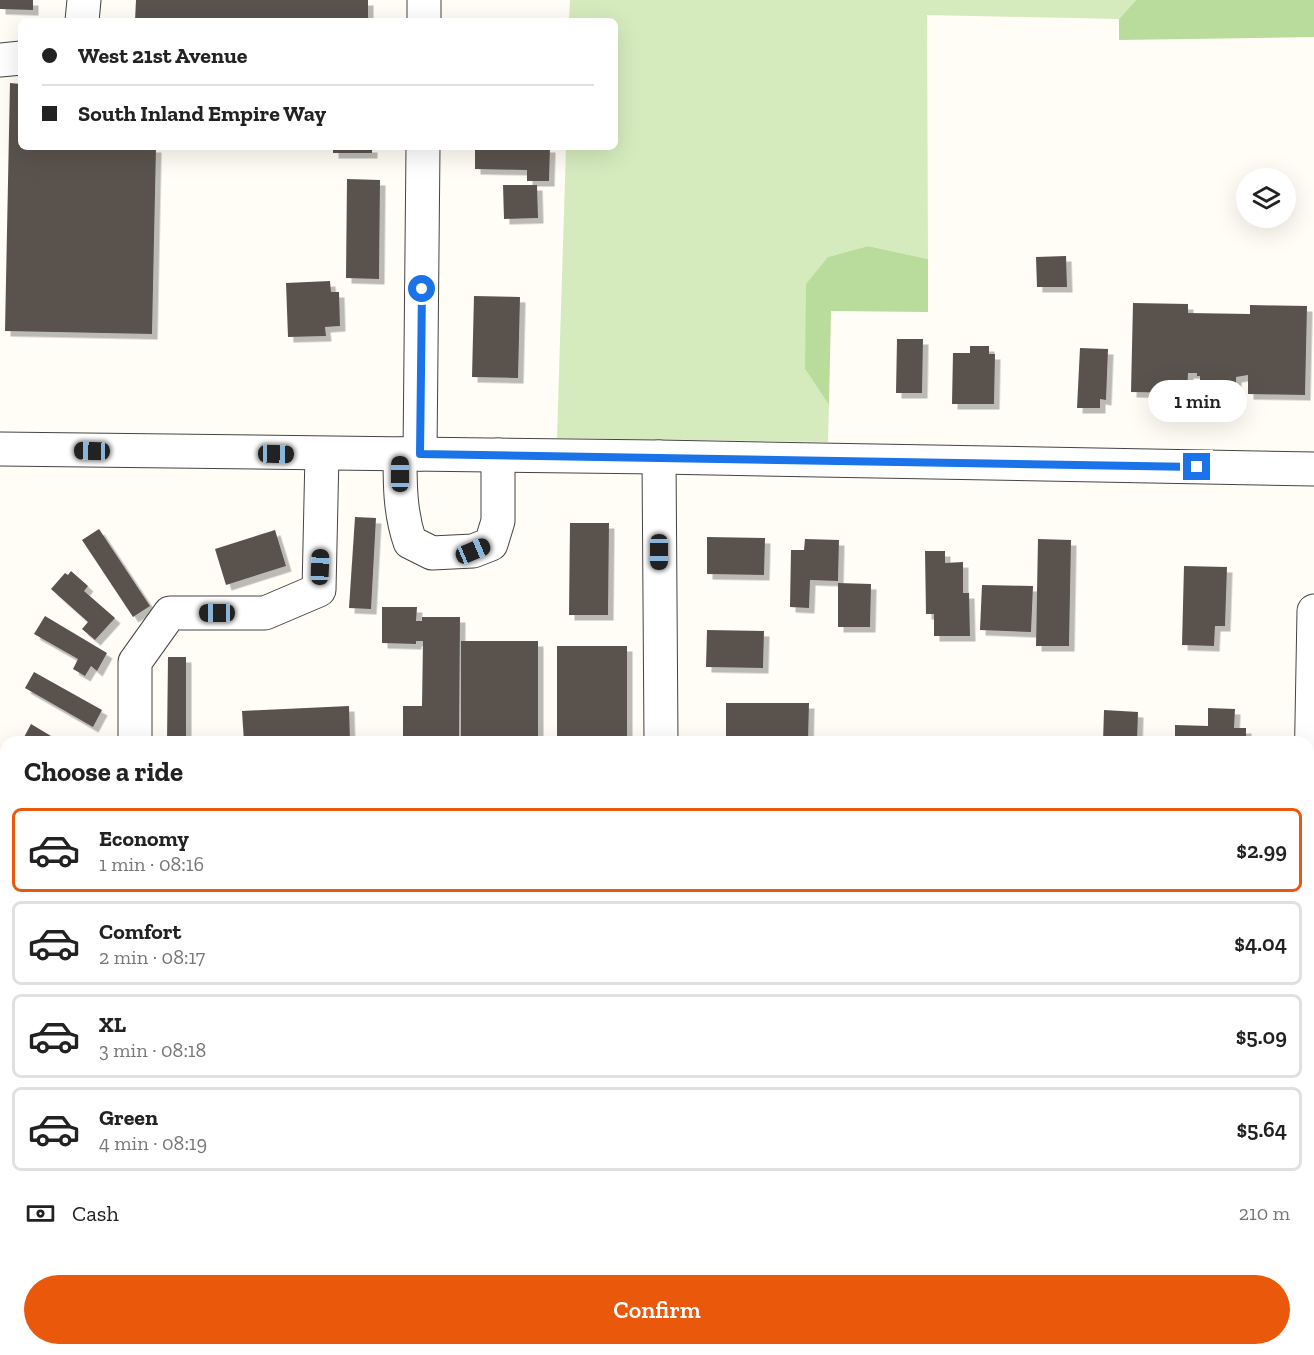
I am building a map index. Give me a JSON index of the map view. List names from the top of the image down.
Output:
{
  "page": {
    "banner": ["West 21st Avenue", "South Inland Empire Way"],
    "bubble": "1 min",
    "heading": "Choose a ride",
    "list": [
      {
        "name": "Economy",
        "note": "1 min · 08:16",
        "value": "$2.99"
      },
      {
        "name": "Comfort",
        "note": "2 min · 08:17",
        "value": "$4.04"
      },
      {
        "name": "XL",
        "note": "3 min · 08:18",
        "value": "$5.09"
      },
      {
        "name": "Green",
        "note": "4 min · 08:19",
        "value": "$5.64"
      }
    ],
    "pay": ["Cash", "210 m"],
    "buttons": "Confirm"
  }
}
